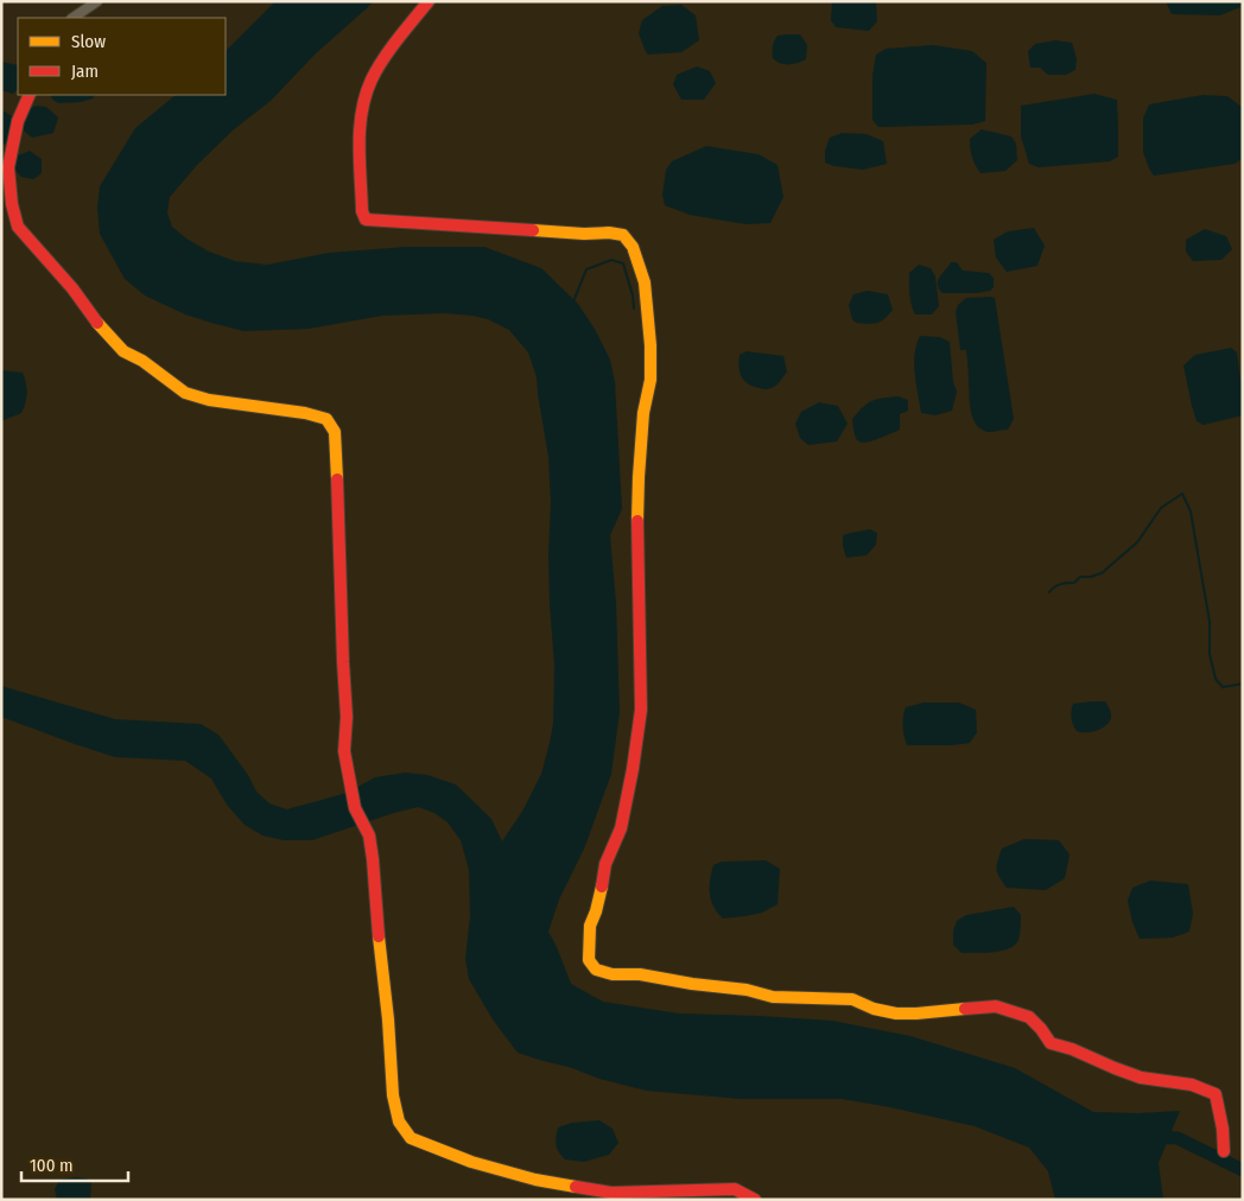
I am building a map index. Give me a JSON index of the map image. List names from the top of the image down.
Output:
{
  "legend": ["Slow", "Jam"],
  "scale_bar": "100 m"
}
